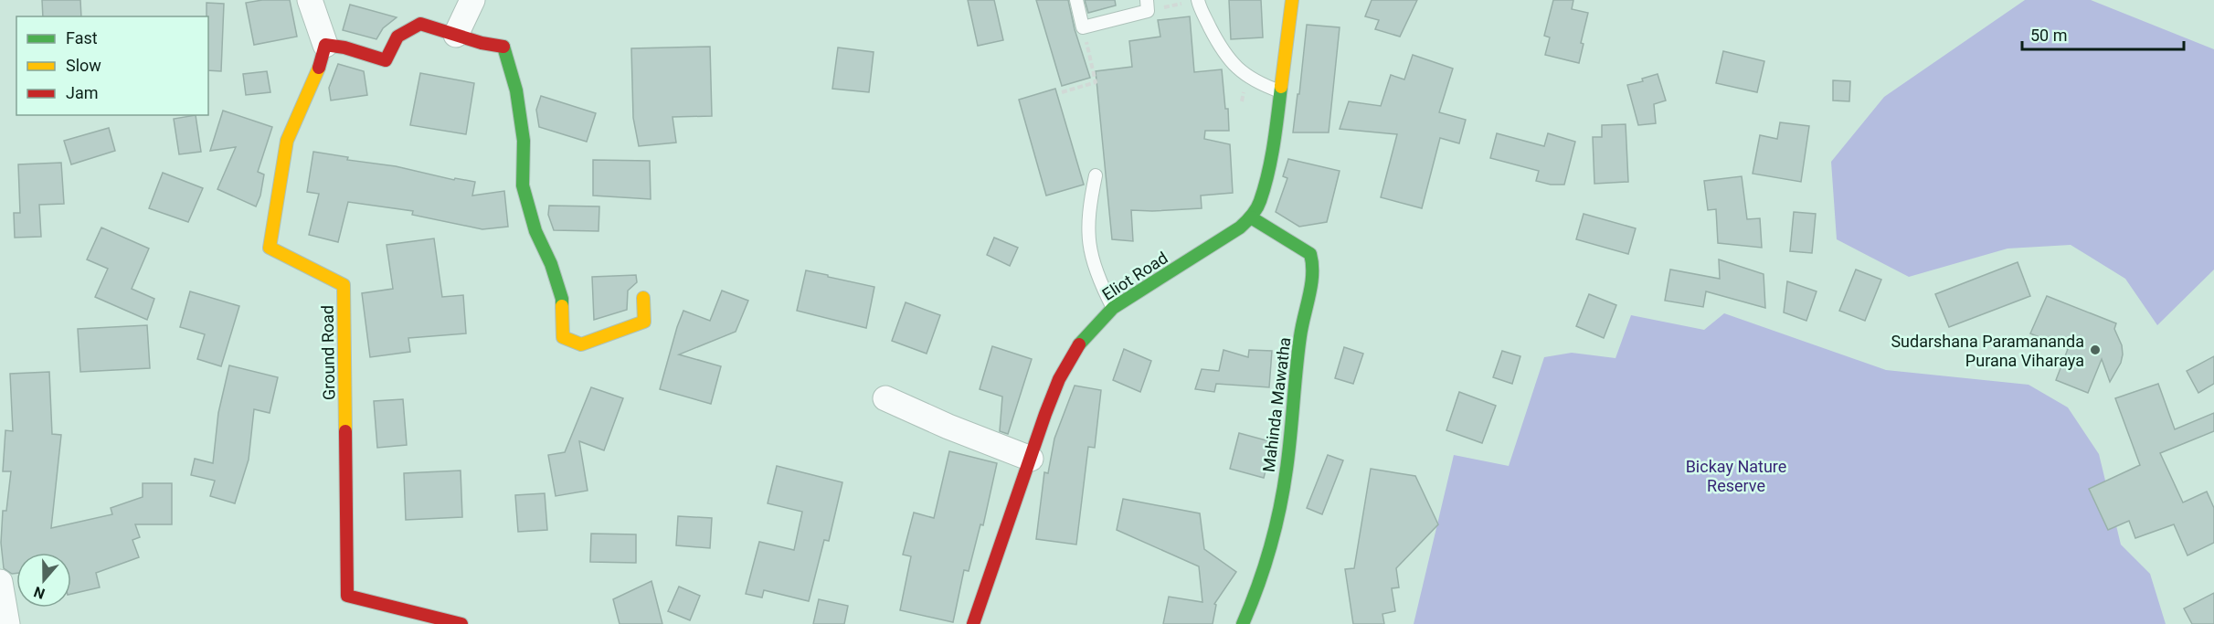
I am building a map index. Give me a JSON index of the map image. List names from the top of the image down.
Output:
{
  "streets": {
    "street": ["Eliot Road", "Ground Road", "Mahinda Mawatha"]
  },
  "crossings": [
    ["Eliot Road", "Mahinda Mawatha"]
  ],
  "parks": ["Bickay Nature Reserve"],
  "places": ["Sudarshana Paramananda Purana Viharaya"],
  "legend": ["Fast", "Slow", "Jam"],
  "scale_bar": "50 m",
  "north": "bottom"
}
